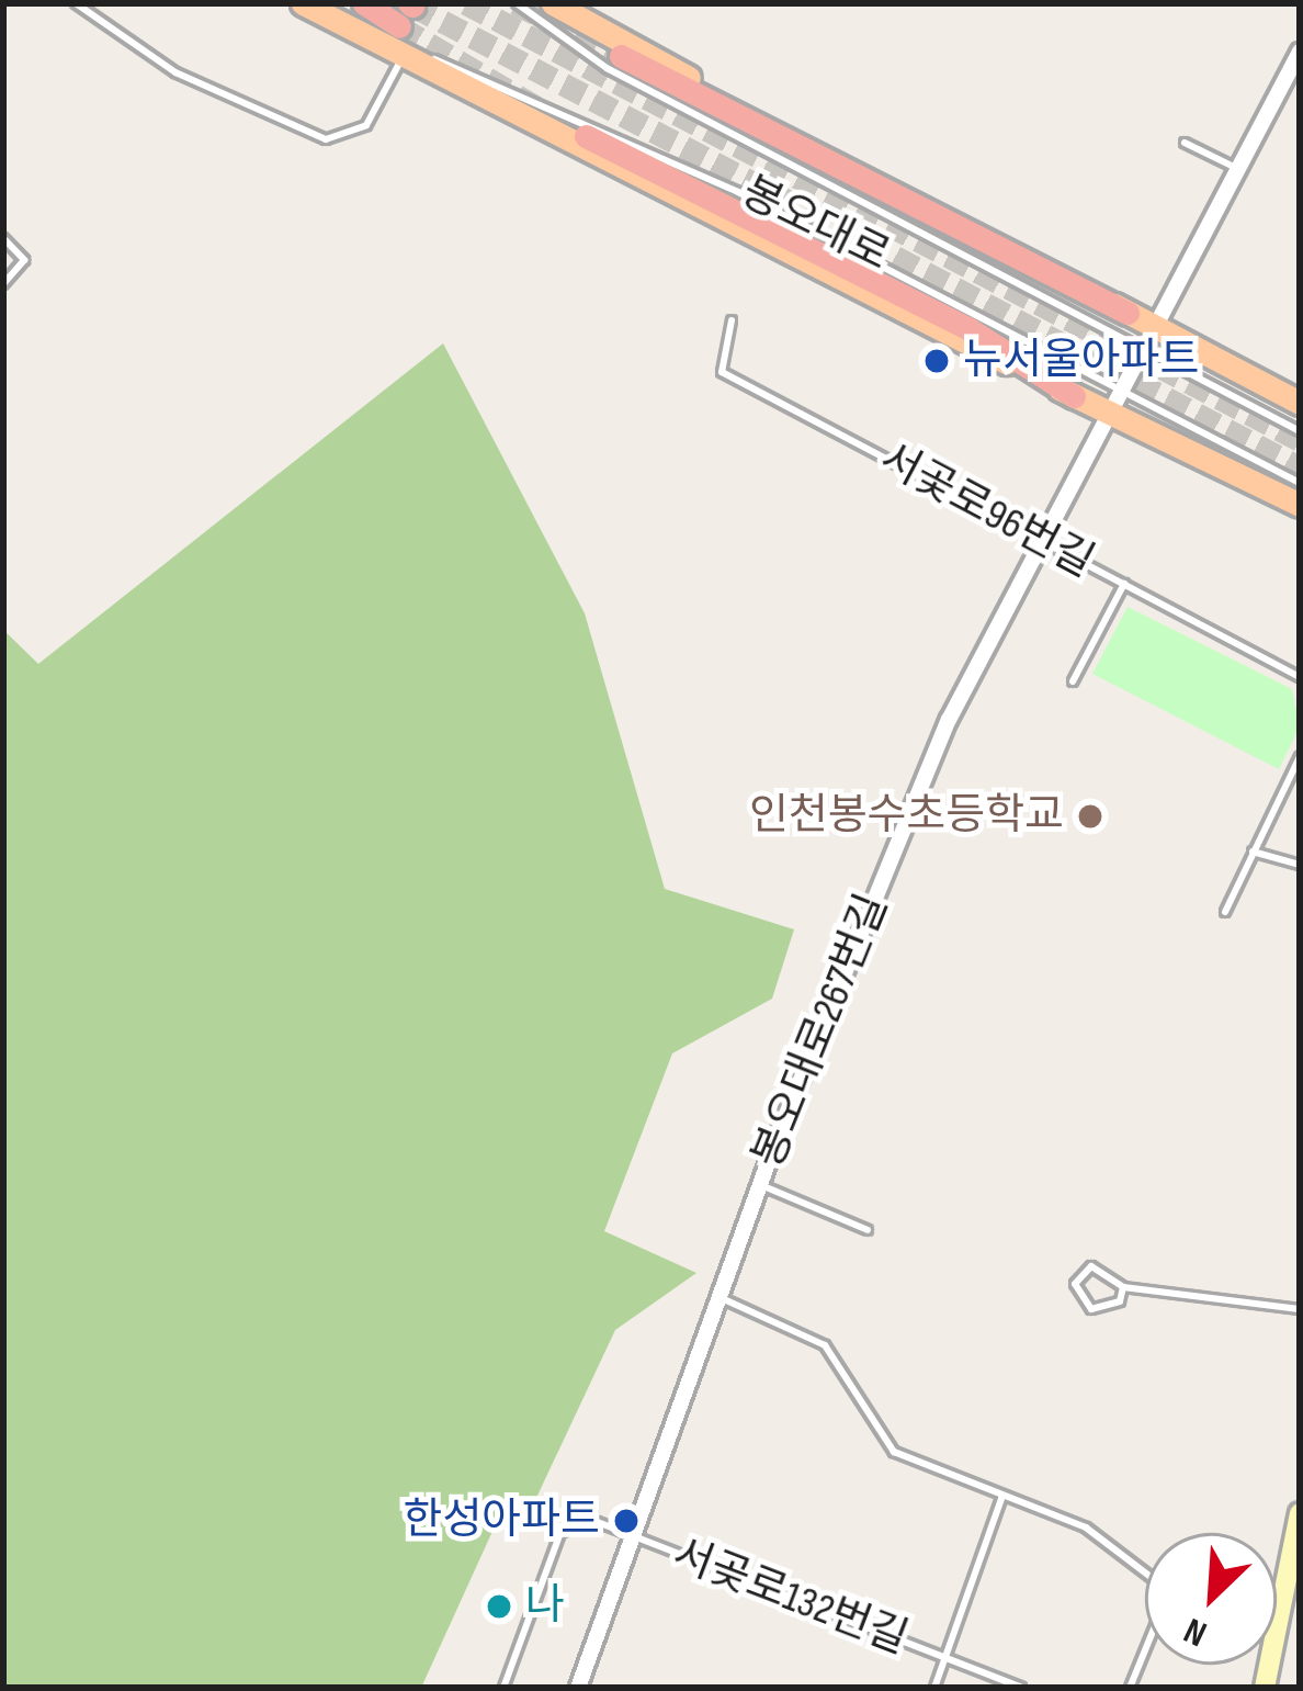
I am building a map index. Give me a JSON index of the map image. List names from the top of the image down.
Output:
{
  "streets": {
    "main road": ["봉오대로"],
    "street": ["봉오대로267번길"],
    "lane": ["서곷로96번길", "서곶로132번길"]
  },
  "crossings": [
    ["봉오대로", "봉오대로267번길"],
    ["서곷로96번길", "봉오대로267번길"],
    ["봉오대로267번길", "서곶로132번길"]
  ],
  "places": [
    "뉴서울아파트",
    "인천봉수초등학교",
    "한성아파트",
    "나"
  ],
  "north": "bottom left"
}
